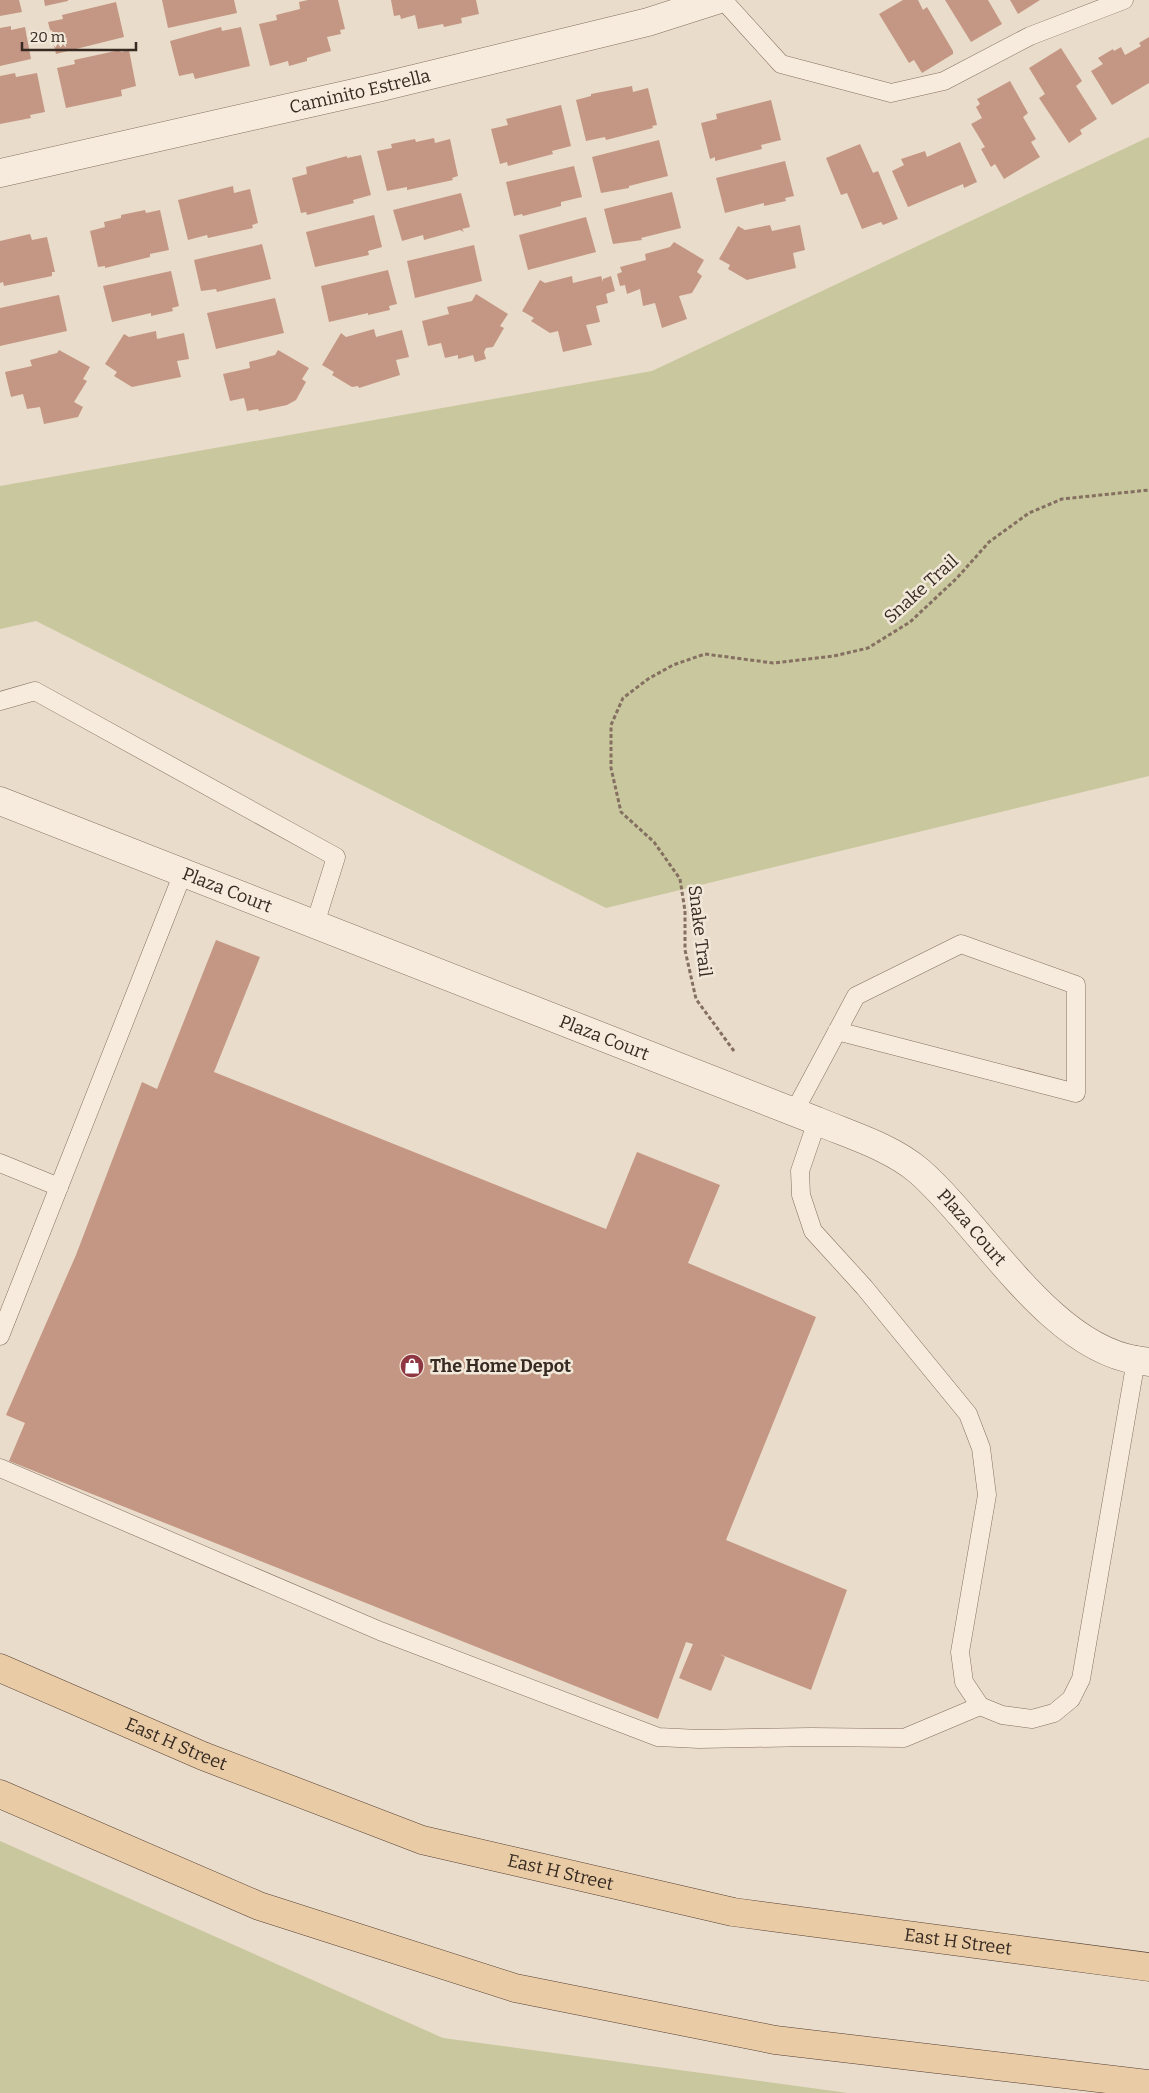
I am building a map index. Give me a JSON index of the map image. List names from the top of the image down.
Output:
{
  "streets": {
    "main road": ["East H Street"],
    "street": ["Caminito Estrella", "Plaza Court"],
    "path": ["Snake Trail"]
  },
  "places": {
    "shop": ["The Home Depot"]
  },
  "scale_bar": "20 m"
}
